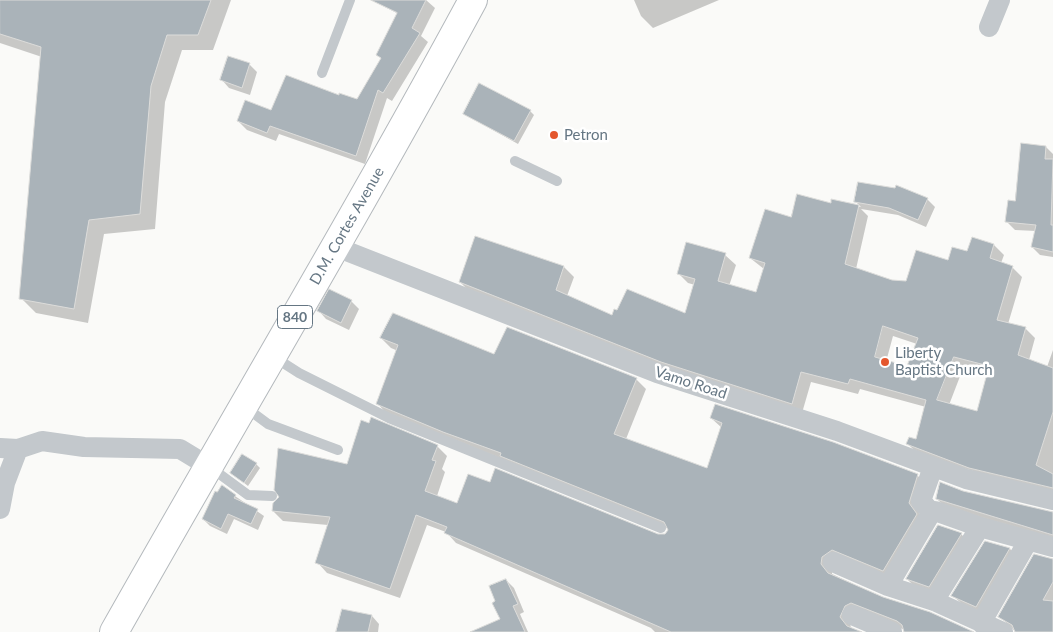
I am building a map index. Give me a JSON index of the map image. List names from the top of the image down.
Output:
{
  "streets": {
    "highway": ["D.M. Cortes Avenue", "840"],
    "street": ["Vamo Road"]
  },
  "crossings": [
    ["D.M. Cortes Avenue", "Vamo Road"]
  ],
  "places": ["Petron", "Liberty Baptist Church"]
}
